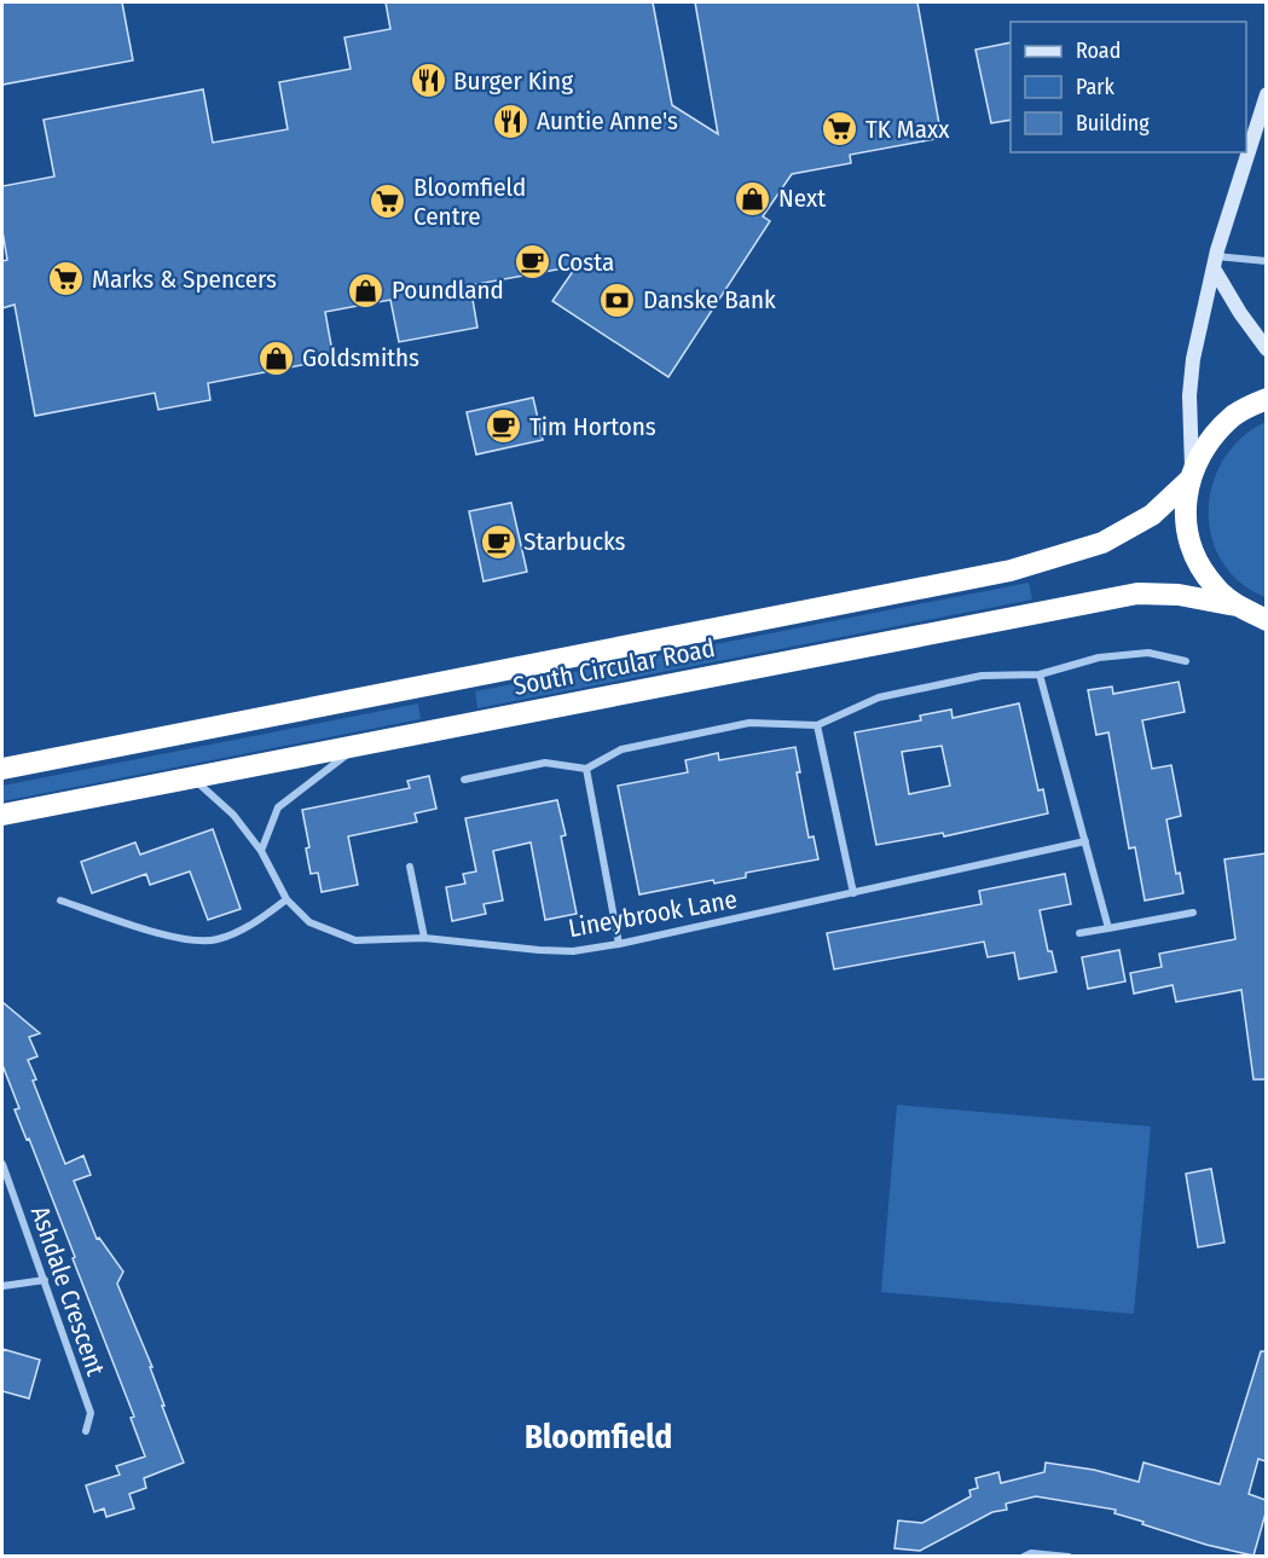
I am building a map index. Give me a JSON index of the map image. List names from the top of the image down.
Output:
{
  "streets": {
    "highway": ["South Circular Road"],
    "street": ["Lineybrook Lane", "Ashdale Crescent"]
  },
  "crossings": [
    ["South Circular Road", "Lineybrook Lane"]
  ],
  "districts": ["Bloomfield"],
  "places": {
    "restaurant": ["Burger King", "Auntie Anne's"],
    "supermarket": ["TK Maxx", "Bloomfield Centre", "Marks & Spencers"],
    "shop": ["Next", "Poundland", "Goldsmiths"],
    "cafe": ["Costa", "Tim Hortons", "Starbucks"],
    "bank": ["Danske Bank"]
  },
  "legend": ["Road", "Park", "Building"]
}
